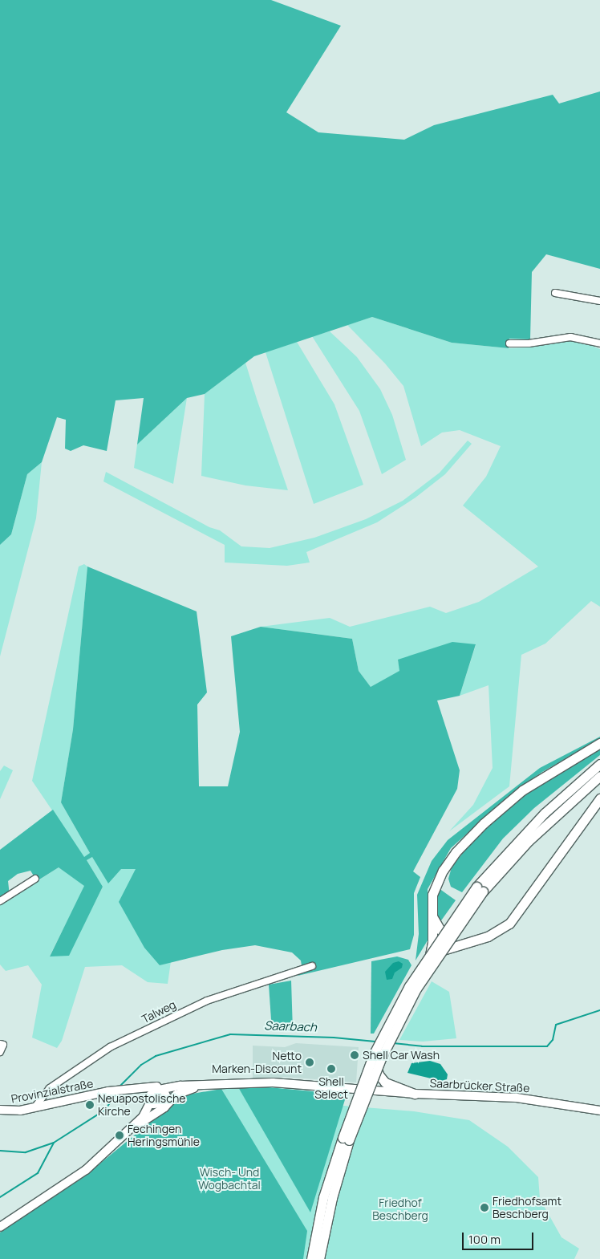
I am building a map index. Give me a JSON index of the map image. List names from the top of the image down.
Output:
{
  "streets": {
    "main road": ["Saarbrücker Straße", "Provinzialstraße"],
    "street": ["Talweg"]
  },
  "crossings": [
    ["Talweg", "Provinzialstraße"]
  ],
  "water": ["Saarbach"],
  "parks": ["Wisch- Und Wogbachtal", "Friedhof Beschberg"],
  "places": [
    "Shell Car Wash",
    "Netto Marken-Discount",
    "Shell Select",
    "Neuapostolische Kirche",
    "Fechingen Heringsmühle",
    "Friedhofsamt Beschberg"
  ],
  "scale_bar": "100 m"
}
